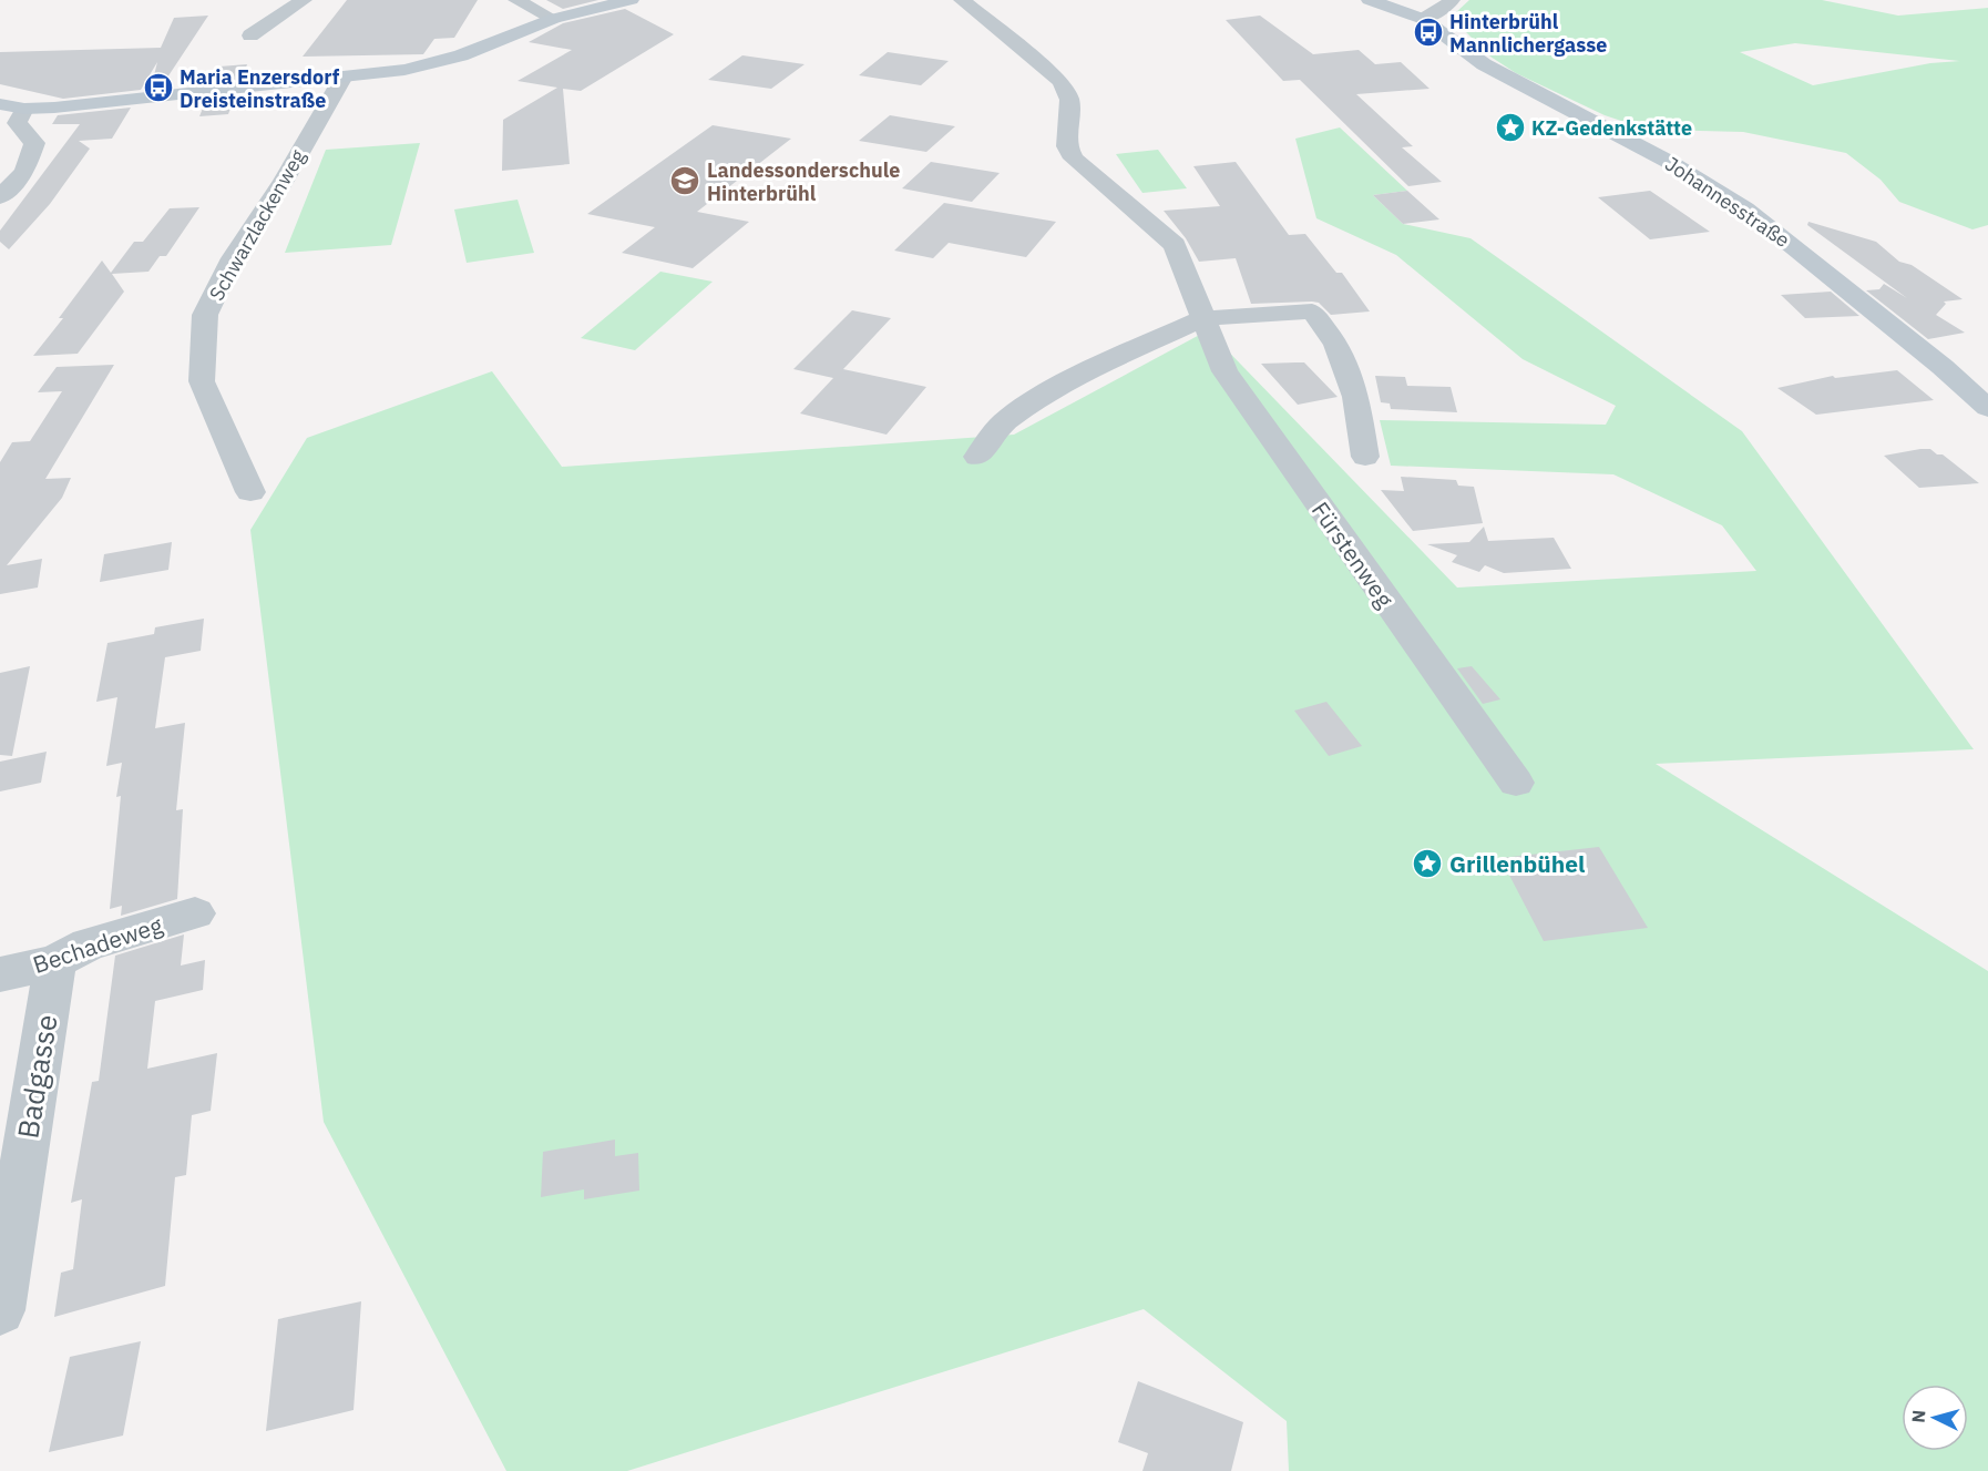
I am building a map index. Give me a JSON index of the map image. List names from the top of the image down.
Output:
{
  "streets": {
    "main road": ["Johannesstraße"],
    "street": [
      "Schwarzlackenweg",
      "Fürstenweg",
      "Bechadeweg",
      "Badgasse"
    ]
  },
  "crossings": [
    ["Bechadeweg", "Badgasse"]
  ],
  "places": {
    "bus stop": ["Hinterbrühl Mannlichergasse", "Maria Enzersdorf Dreisteinstraße"],
    "place": ["KZ-Gedenkstätte", "Grillenbühel"],
    "school or university": ["Landessonderschule Hinterbrühl"]
  },
  "north": "left"
}
